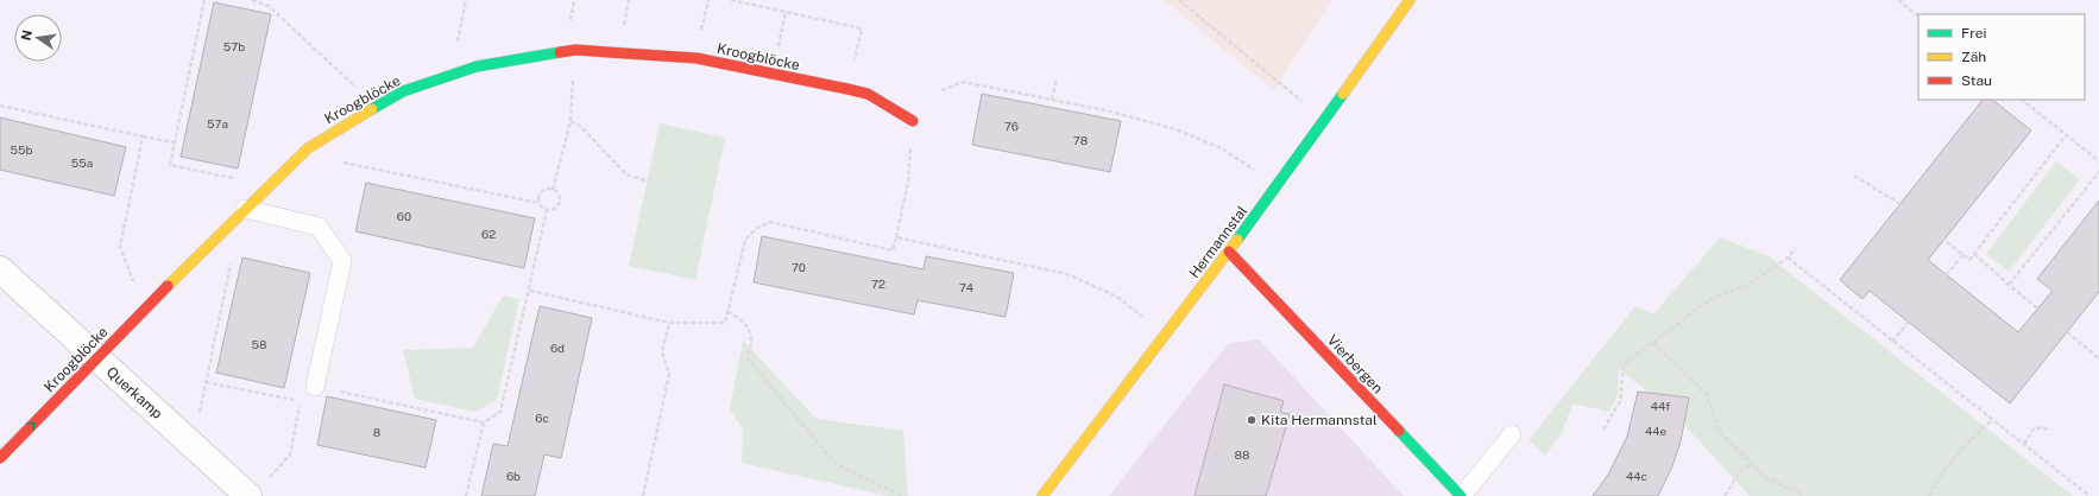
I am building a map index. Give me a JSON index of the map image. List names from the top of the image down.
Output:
{
  "streets": {
    "street": [
      "Kroogblöcke",
      "Hermannstal",
      "Vierbergen",
      "Querkamp"
    ]
  },
  "crossings": [
    ["Kroogblöcke", "Querkamp"],
    ["Hermannstal", "Vierbergen"]
  ],
  "places": ["Kita Hermannstal"],
  "house_numbers": [
    "57b",
    "57a",
    "76",
    "78",
    "55b",
    "55a",
    "60",
    "62",
    "70",
    "72",
    "74",
    "58",
    "6d",
    "44f",
    "6c",
    "44e",
    "8",
    "88",
    "6b",
    "44c"
  ],
  "legend": ["Frei", "Zäh", "Stau"],
  "north": "left"
}
